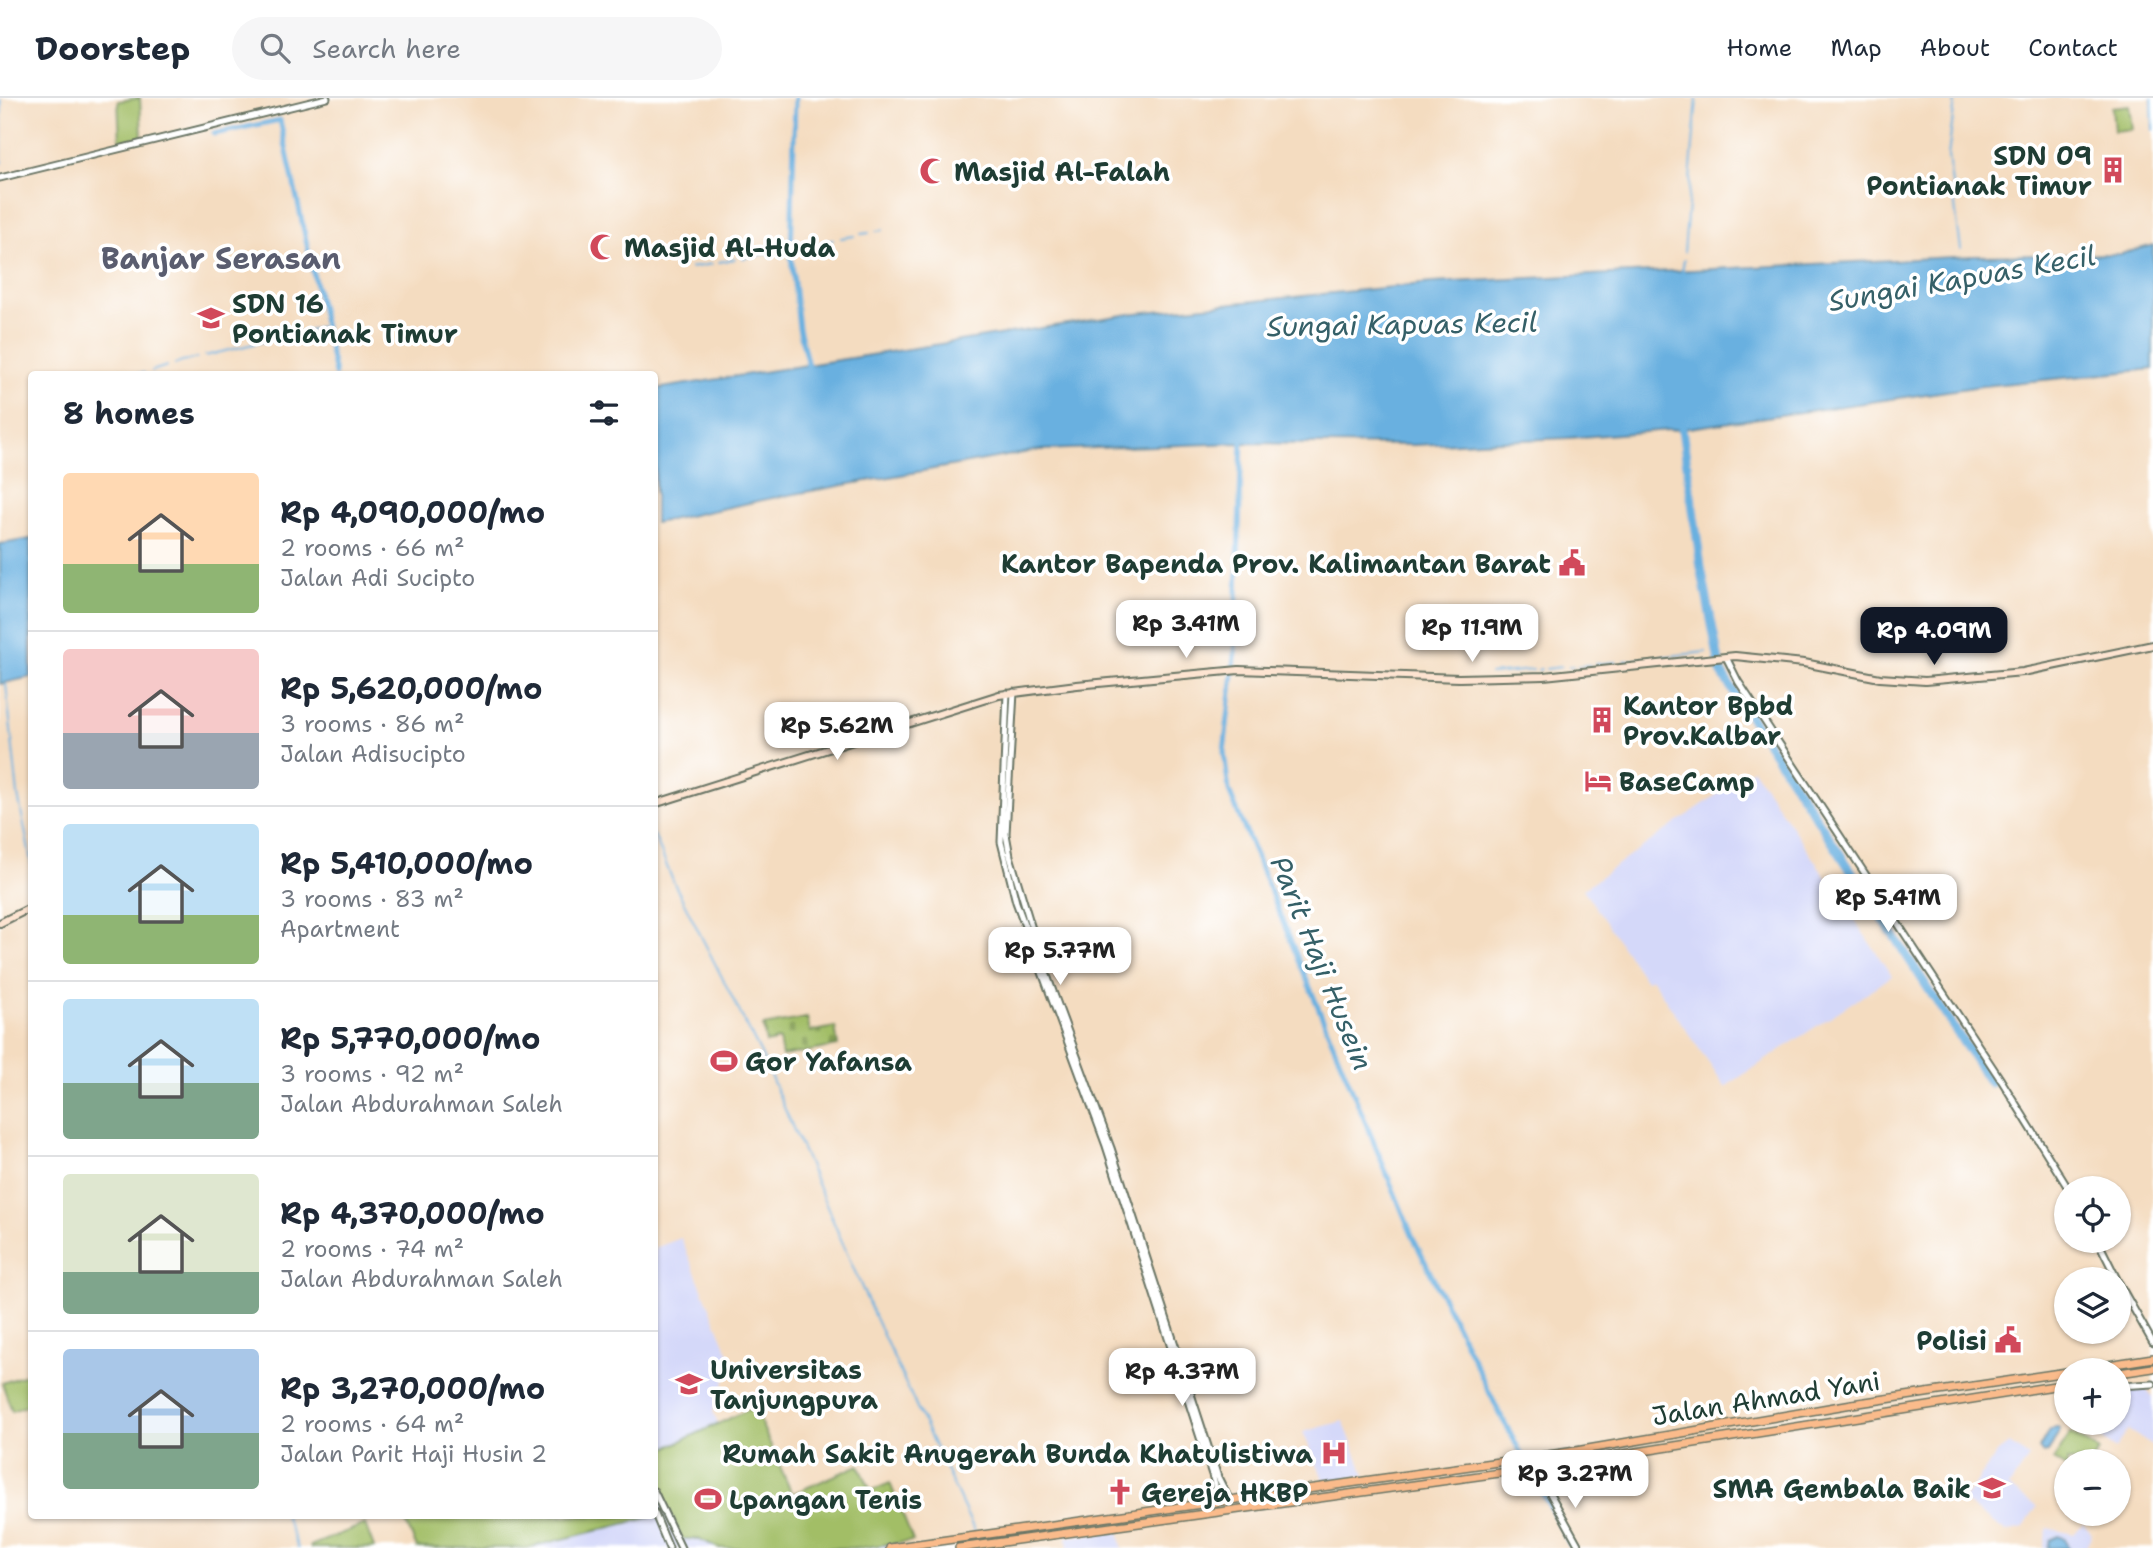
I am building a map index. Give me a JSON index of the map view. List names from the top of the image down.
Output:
{
  "streets": {
    "highway": ["Jalan Ahmad Yani"]
  },
  "districts": ["Banjar Serasan"],
  "water": ["Sungai Kapuas Kecil", "Parit Haji Husein"],
  "places": {
    "building": ["SDN 09 Pontianak Timur", "Kantor Bpbd Prov.Kalbar"],
    "mosque": ["Masjid Al-Falah", "Masjid Al-Huda"],
    "school or university": ["SDN 16 Pontianak Timur", "Universitas Tanjungpura", "SMA Gembala Baik"],
    "public building": ["Kantor Bapenda Prov. Kalimantan Barat", "Polisi"],
    "hotel": ["BaseCamp"],
    "sports": ["Gor Yafansa", "Lpangan Tenis"],
    "hospital": ["Rumah Sakit Anugerah Bunda Khatulistiwa"],
    "church": ["Gereja HKBP"]
  },
  "page": {
    "header": "Doorstep",
    "search": "Search here",
    "nav": [
      "Home",
      "Map",
      "About",
      "Contact"
    ],
    "heading": "8 homes",
    "list": [
      {
        "name": "Rp 4,090,000/mo",
        "note": "2 rooms · 66 m² · Jalan Adi Sucipto"
      },
      {
        "name": "Rp 5,620,000/mo",
        "note": "3 rooms · 86 m² · Jalan Adisucipto"
      },
      {
        "name": "Rp 5,410,000/mo",
        "note": "3 rooms · 83 m² · Apartment"
      },
      {
        "name": "Rp 5,770,000/mo",
        "note": "3 rooms · 92 m² · Jalan Abdurahman Saleh"
      },
      {
        "name": "Rp 4,370,000/mo",
        "note": "2 rooms · 74 m² · Jalan Abdurahman Saleh"
      },
      {
        "name": "Rp 3,270,000/mo",
        "note": "2 rooms · 64 m² · Jalan Parit Haji Husin 2"
      }
    ],
    "price": [
      "Rp 3.41M",
      "Rp 11.9M",
      "Rp 4.09M",
      "Rp 5.62M",
      "Rp 5.41M",
      "Rp 5.77M",
      "Rp 4.37M",
      "Rp 3.27M"
    ],
    "map_buttons": ["+", "−"]
  }
}
